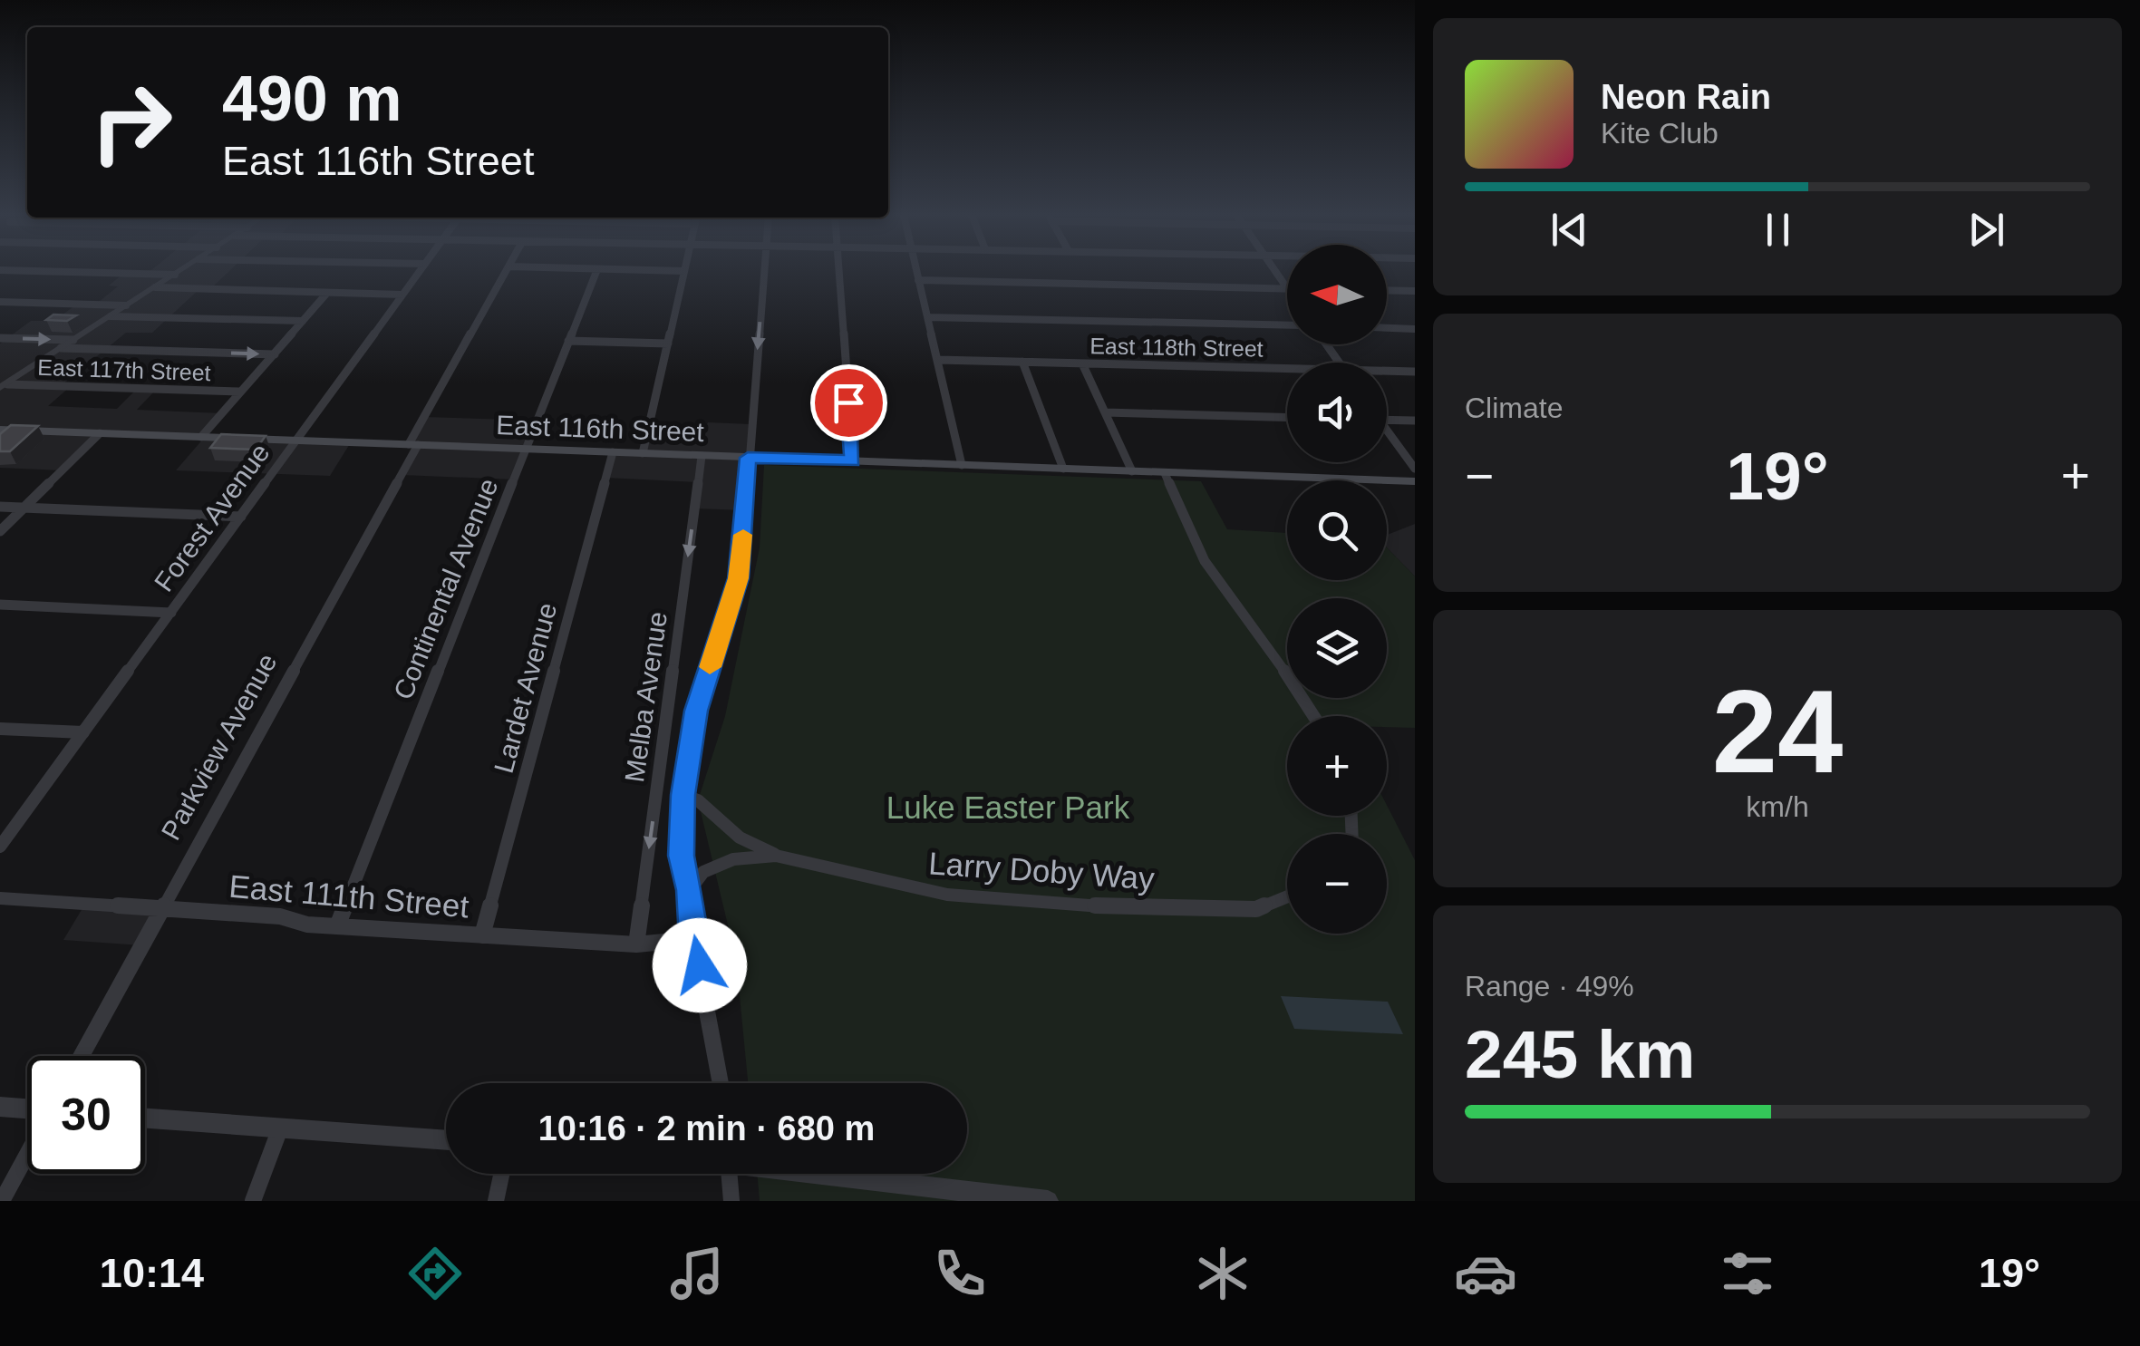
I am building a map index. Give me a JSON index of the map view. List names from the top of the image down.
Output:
{
  "streets": {
    "main road": ["East 116th Street"],
    "street": [
      "East 118th Street",
      "East 117th Street",
      "Forest Avenue",
      "Continental Avenue",
      "Lardet Avenue",
      "Melba Avenue",
      "Parkview Avenue",
      "Larry Doby Way",
      "East 111th Street"
    ]
  },
  "crossings": [
    ["East 116th Street", "Forest Avenue"],
    ["East 116th Street", "Continental Avenue"],
    ["East 116th Street", "Lardet Avenue"],
    ["East 116th Street", "Melba Avenue"],
    ["East 116th Street", "Parkview Avenue"],
    ["Continental Avenue", "East 111th Street"],
    ["Lardet Avenue", "East 111th Street"],
    ["Melba Avenue", "East 111th Street"],
    ["Parkview Avenue", "East 111th Street"]
  ],
  "parks": ["Luke Easter Park"],
  "north": "left",
  "page": {
    "turn": ["490 m", "East 116th Street"],
    "song": ["Neon Rain", "Kite Club"],
    "map_buttons": ["+", "−"],
    "tile": [
      "Climate",
      ["24", "km/h"],
      ["Range · 49%", "245 km"]
    ],
    "heat": ["−", "19°", "+"],
    "limit": "30",
    "trip": "10:16 · 2 min · 680 m",
    "tabs": ["10:14", "19°"]
  }
}
